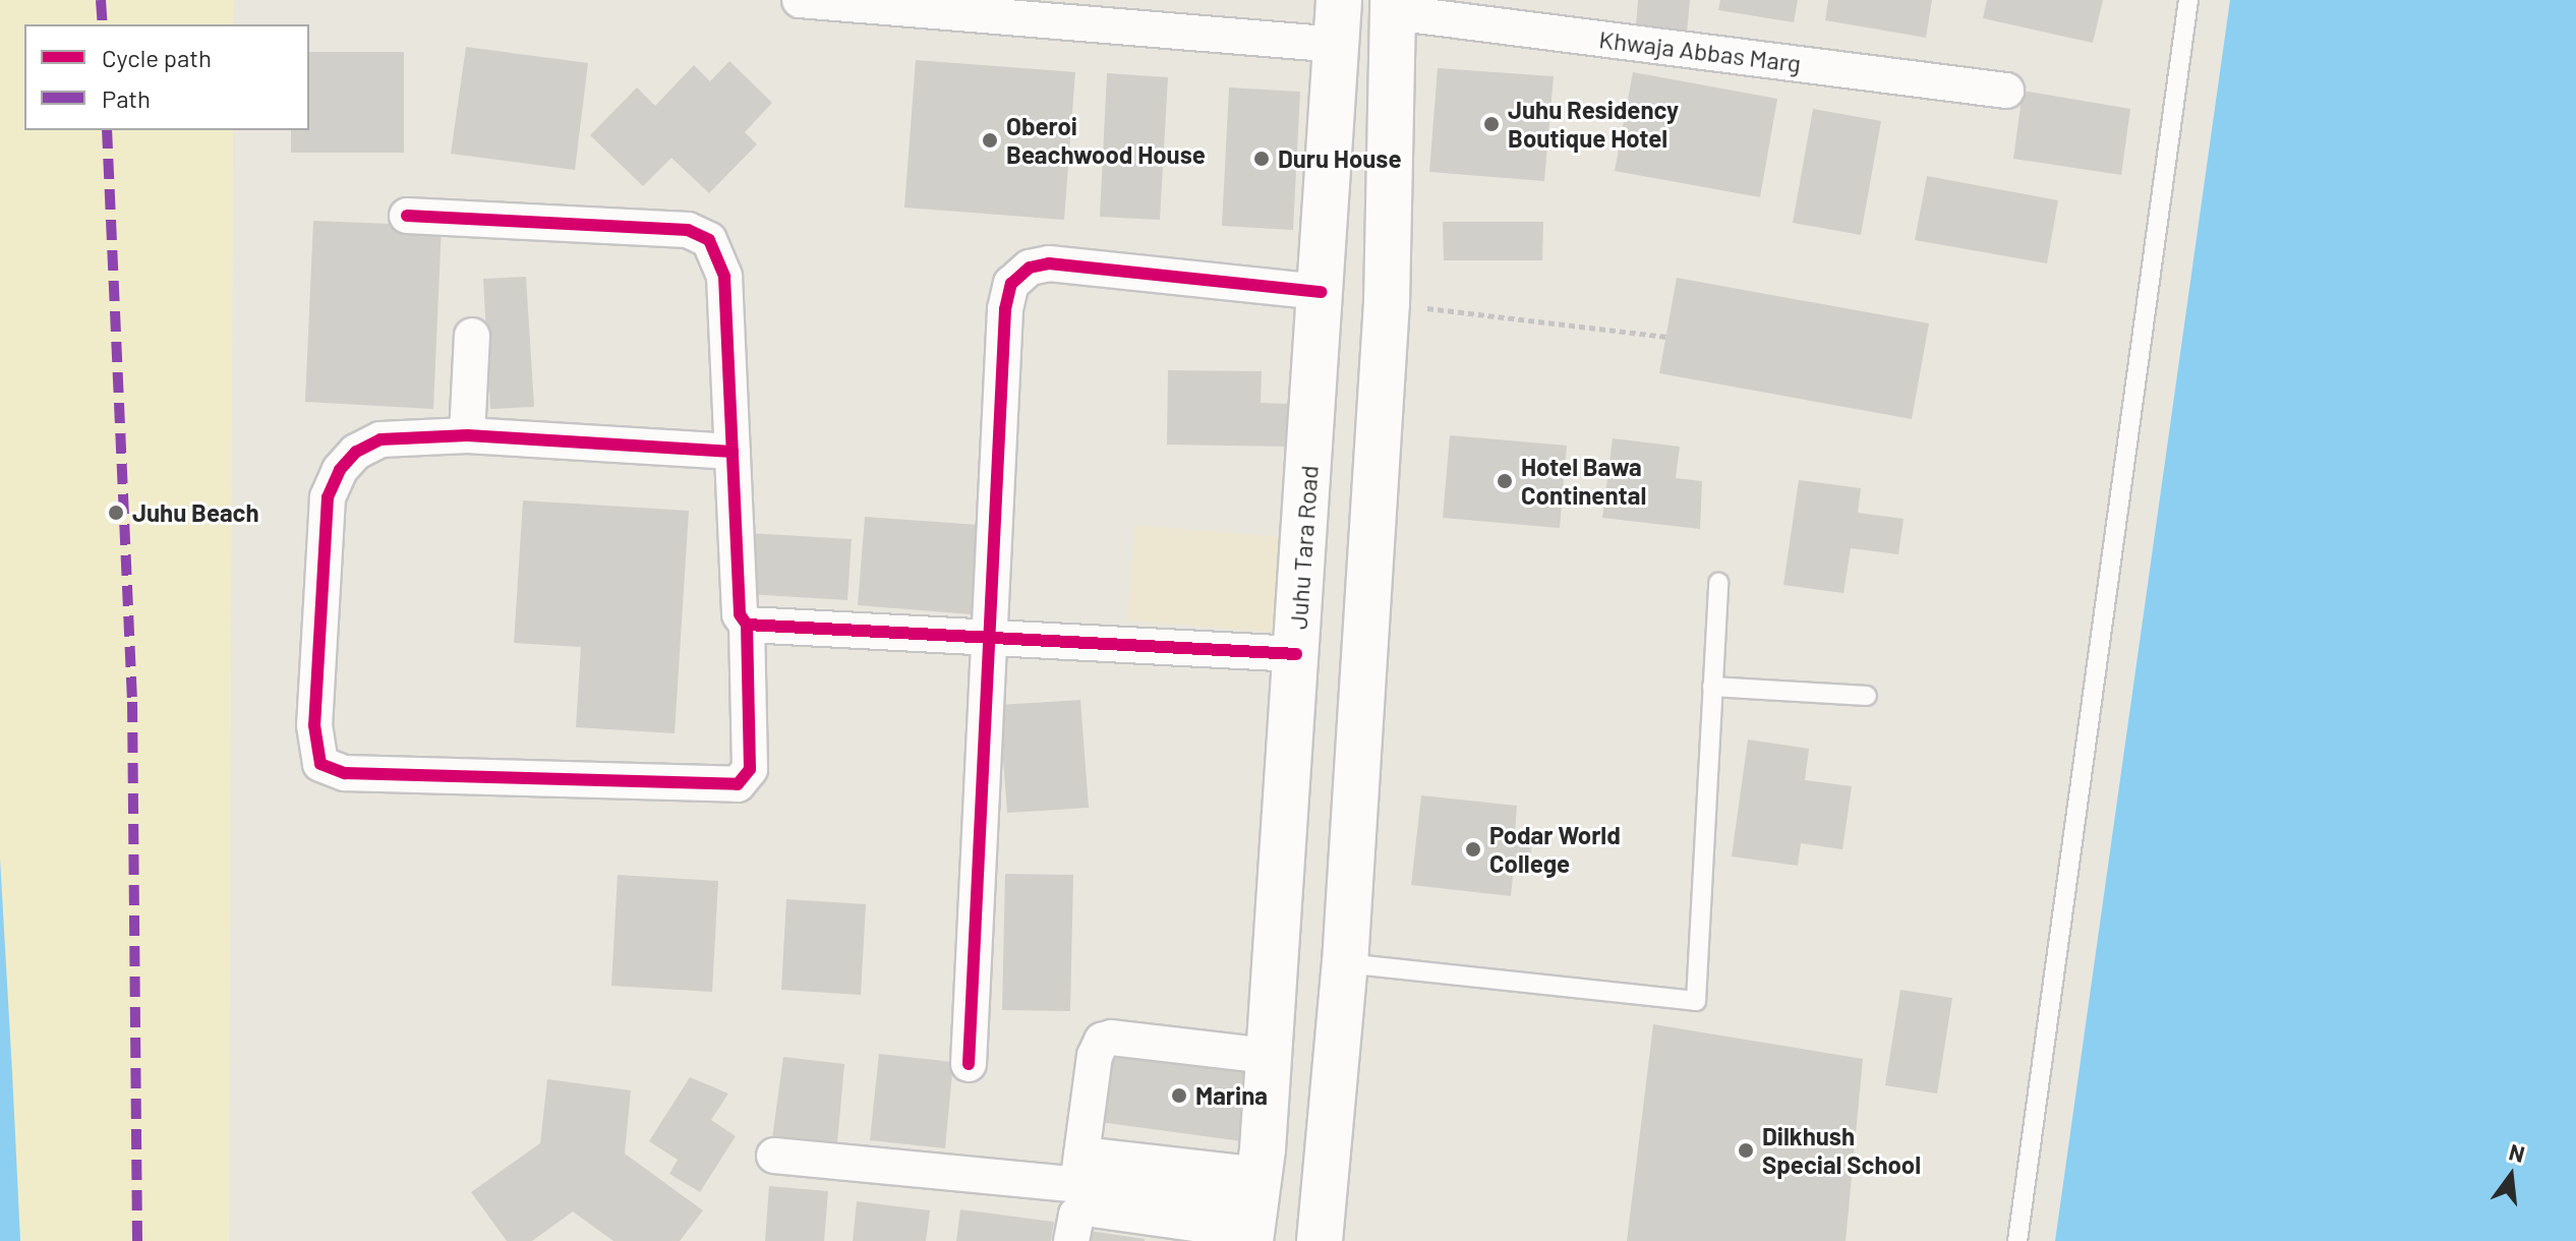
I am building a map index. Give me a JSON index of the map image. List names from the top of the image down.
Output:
{
  "streets": {
    "main road": ["Juhu Tara Road"],
    "street": ["Khwaja Abbas Marg"]
  },
  "places": [
    "Juhu Residency Boutique Hotel",
    "Oberoi Beachwood House",
    "Duru House",
    "Hotel Bawa Continental",
    "Juhu Beach",
    "Podar World College",
    "Marina",
    "Dilkhush Special School"
  ],
  "legend": ["Cycle path", "Path"],
  "north": "top"
}
